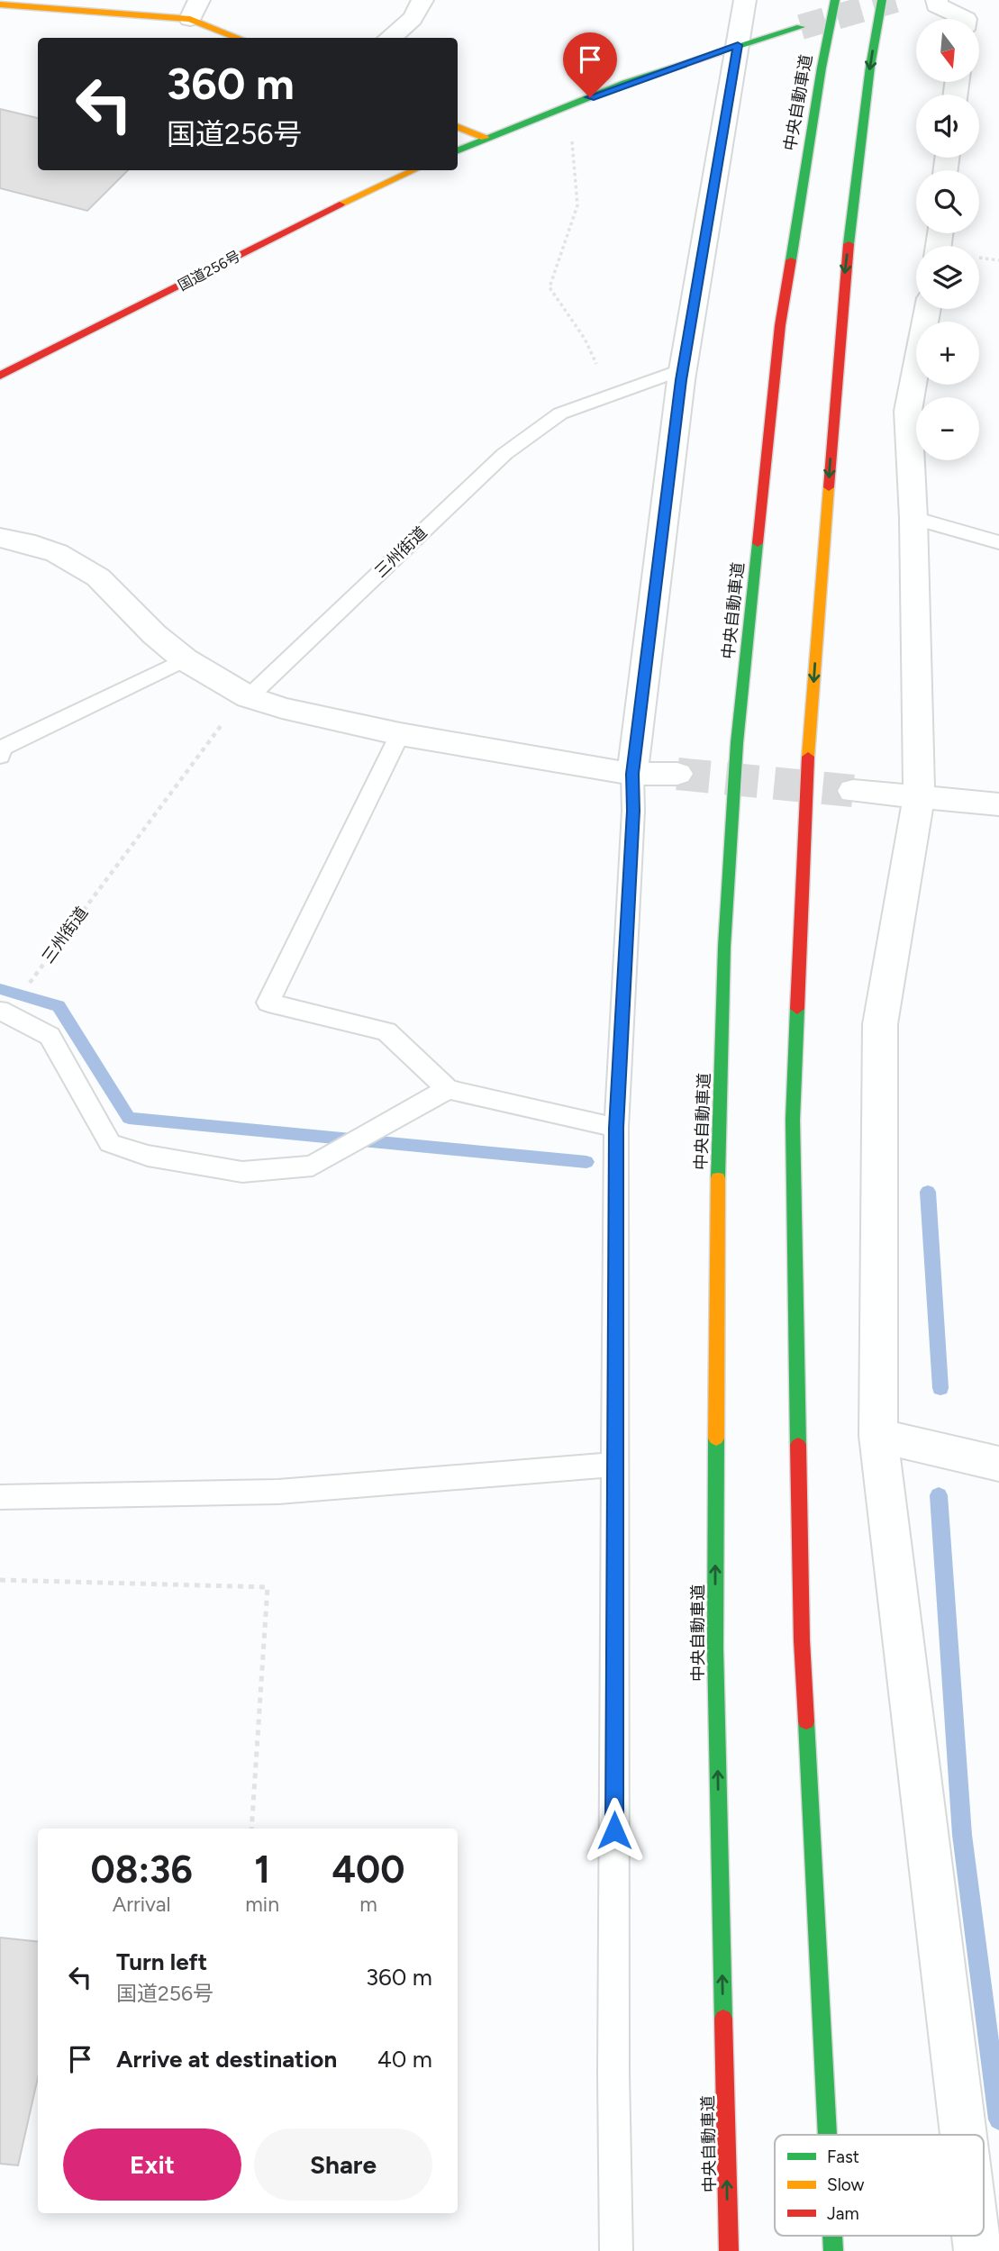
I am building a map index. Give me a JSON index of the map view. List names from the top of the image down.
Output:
{
  "streets": {
    "main road": ["中央自動車道", "国道256号"],
    "lane": ["三州街道"]
  },
  "legend": ["Fast", "Slow", "Jam"],
  "north": "bottom",
  "page": {
    "map_buttons": ["+", "−"],
    "turn": ["360 m", "国道256号"],
    "eta": [
      "08:36",
      "Arrival",
      "1",
      "min",
      "400",
      "m"
    ],
    "list": [
      {
        "name": "Turn left",
        "note": "国道256号",
        "value": "360 m"
      },
      {
        "name": "Arrive at destination",
        "value": "40 m"
      }
    ],
    "buttons": ["Exit", "Share"]
  }
}
